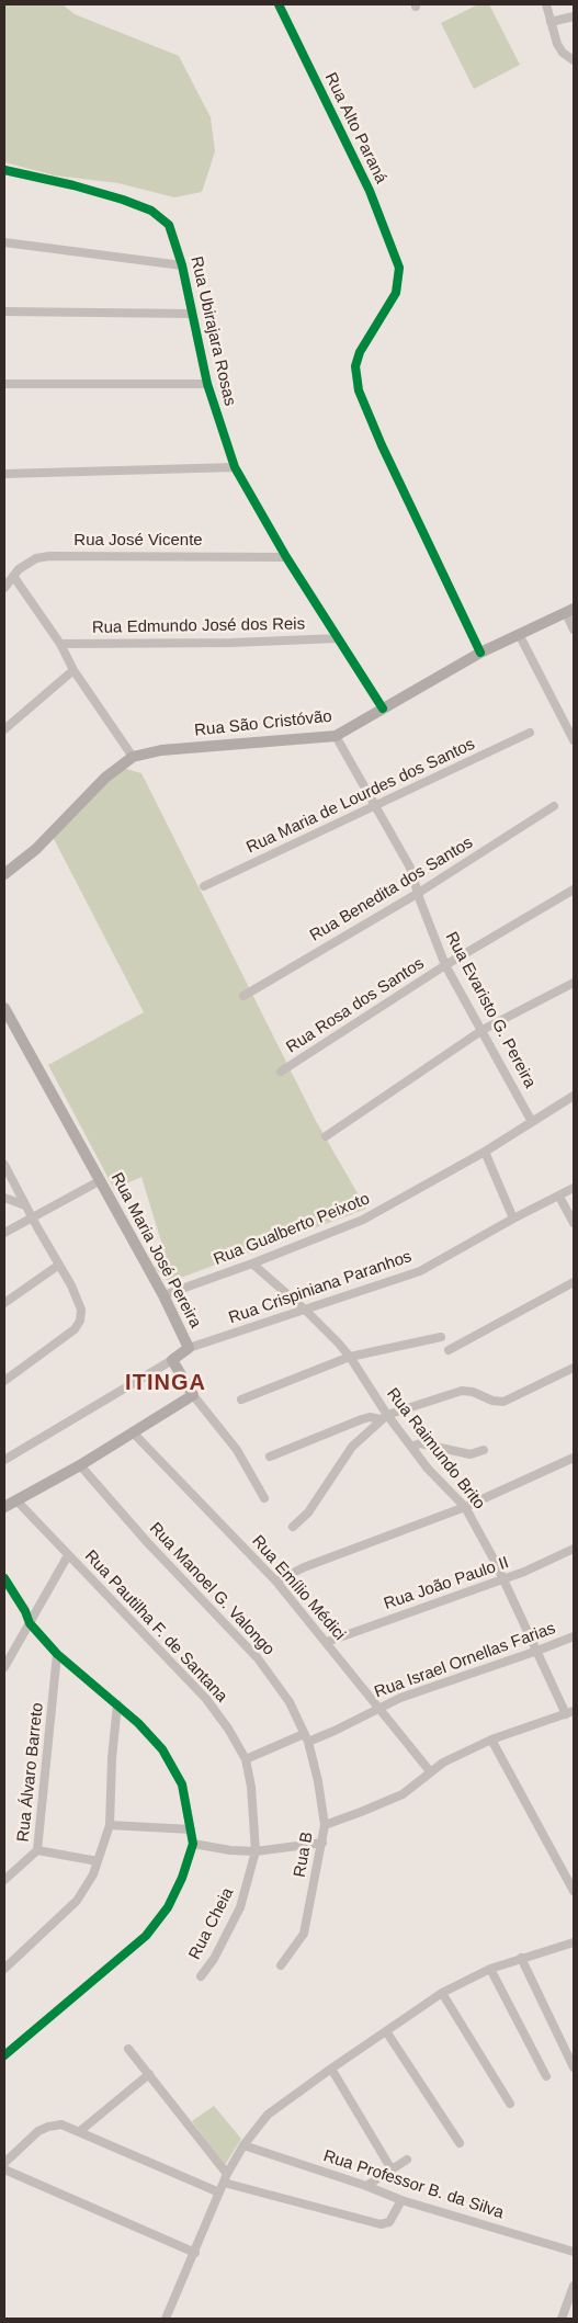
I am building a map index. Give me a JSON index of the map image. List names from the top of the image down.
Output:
{
  "streets": {
    "main road": ["Rua São Cristóvão", "Rua Maria José Pereira"],
    "street": [
      "Rua Alto Paraná",
      "Rua Ubirajara Rosas",
      "Rua José Vicente",
      "Rua Edmundo José dos Reis",
      "Rua Maria de Lourdes dos Santos",
      "Rua Benedita dos Santos",
      "Rua Rosa dos Santos",
      "Rua Evaristo G. Pereira",
      "Rua Gualberto Peixoto",
      "Rua Crispiniana Paranhos",
      "Rua Raimundo Brito",
      "Rua João Paulo II",
      "Rua Emílio Médici",
      "Rua Manoel G. Valongo",
      "Rua Pautilha F. de Santana",
      "Rua Israel Ornellas Farias",
      "Rua Álvaro Barreto",
      "Rua B",
      "Rua Cheia",
      "Rua Professor B. da Silva"
    ]
  },
  "crossings": [
    ["Rua Alto Paraná", "Rua São Cristóvão"],
    ["Rua Ubirajara Rosas", "Rua José Vicente"],
    ["Rua Ubirajara Rosas", "Rua Edmundo José dos Reis"],
    ["Rua Ubirajara Rosas", "Rua São Cristóvão"],
    ["Rua São Cristóvão", "Rua Evaristo G. Pereira"],
    ["Rua Maria de Lourdes dos Santos", "Rua Evaristo G. Pereira"],
    ["Rua Benedita dos Santos", "Rua Evaristo G. Pereira"],
    ["Rua Rosa dos Santos", "Rua Evaristo G. Pereira"],
    ["Rua Gualberto Peixoto", "Rua Maria José Pereira"],
    ["Rua Gualberto Peixoto", "Rua Raimundo Brito"],
    ["Rua Maria José Pereira", "Rua Crispiniana Paranhos"],
    ["Rua Crispiniana Paranhos", "Rua Raimundo Brito"],
    ["Rua Raimundo Brito", "Rua João Paulo II"],
    ["Rua Raimundo Brito", "Rua Israel Ornellas Farias"],
    ["Rua João Paulo II", "Rua Emílio Médici"],
    ["Rua Emílio Médici", "Rua Israel Ornellas Farias"],
    ["Rua Manoel G. Valongo", "Rua Israel Ornellas Farias"],
    ["Rua Manoel G. Valongo", "Rua B"],
    ["Rua Pautilha F. de Santana", "Rua Cheia"],
    ["Rua Israel Ornellas Farias", "Rua B"]
  ],
  "districts": ["ITINGA"]
}
